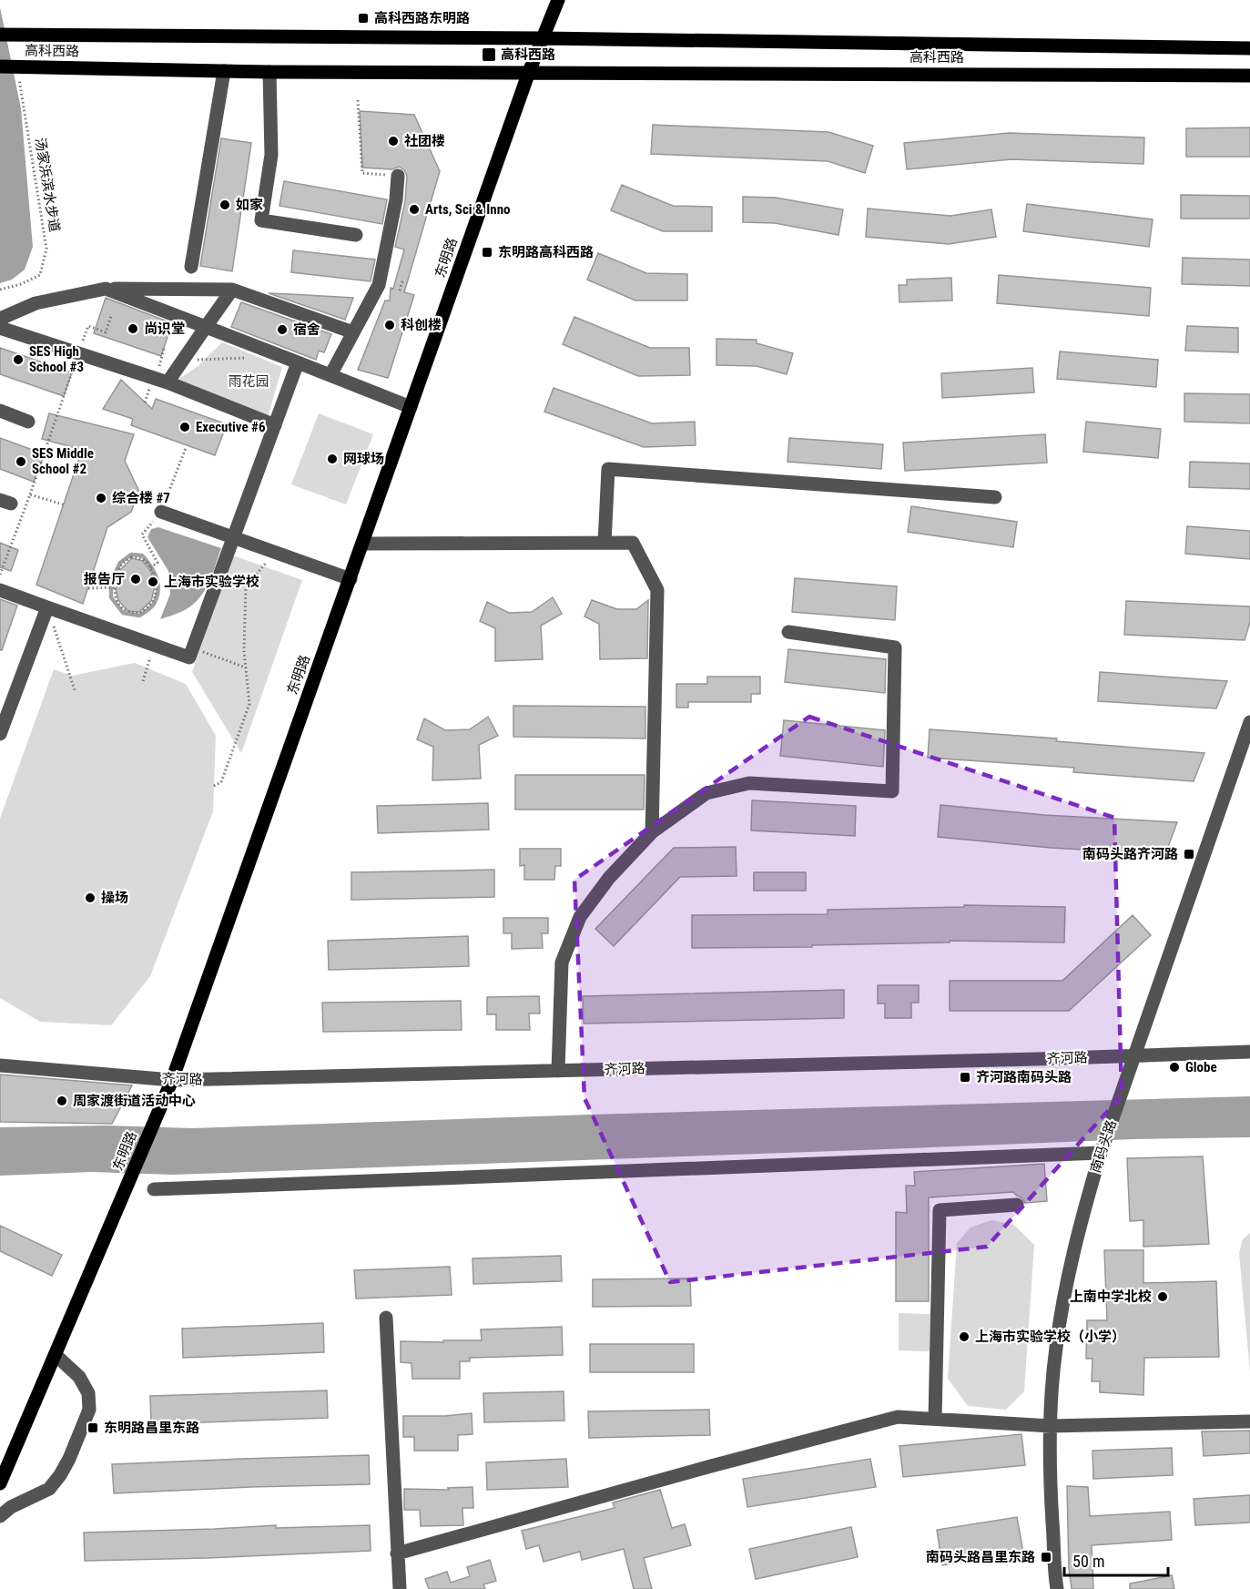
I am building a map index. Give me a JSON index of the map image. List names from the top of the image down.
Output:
{
  "streets": {
    "main road": ["高科西路", "东明路"],
    "street": ["齐河路", "南码头路"],
    "path": ["汤家浜滨水步道"]
  },
  "crossings": [
    ["高科西路", "汤家浜滨水步道"],
    ["高科西路", "东明路"],
    ["东明路", "齐河路"],
    ["齐河路", "南码头路"]
  ],
  "parks": ["雨花园"],
  "places": {
    "transit": [
      "高科西路东明路",
      "高科西路",
      "东明路高科西路",
      "南码头路齐河路",
      "齐河路南码头路",
      "东明路昌里东路",
      "南码头路昌里东路"
    ],
    "other": [
      "社团楼",
      "如家",
      "Arts, Sci & Inno",
      "科创楼",
      "尚识堂",
      "宿舍",
      "SES High School #3",
      "Executive #6",
      "网球场",
      "SES Middle School #2",
      "综合楼 #7",
      "报告厅",
      "上海市实验学校",
      "操场",
      "Globe",
      "周家渡街道活动中心",
      "上南中学北校",
      "上海市实验学校（小学）"
    ]
  },
  "scale_bar": "50 m"
}
